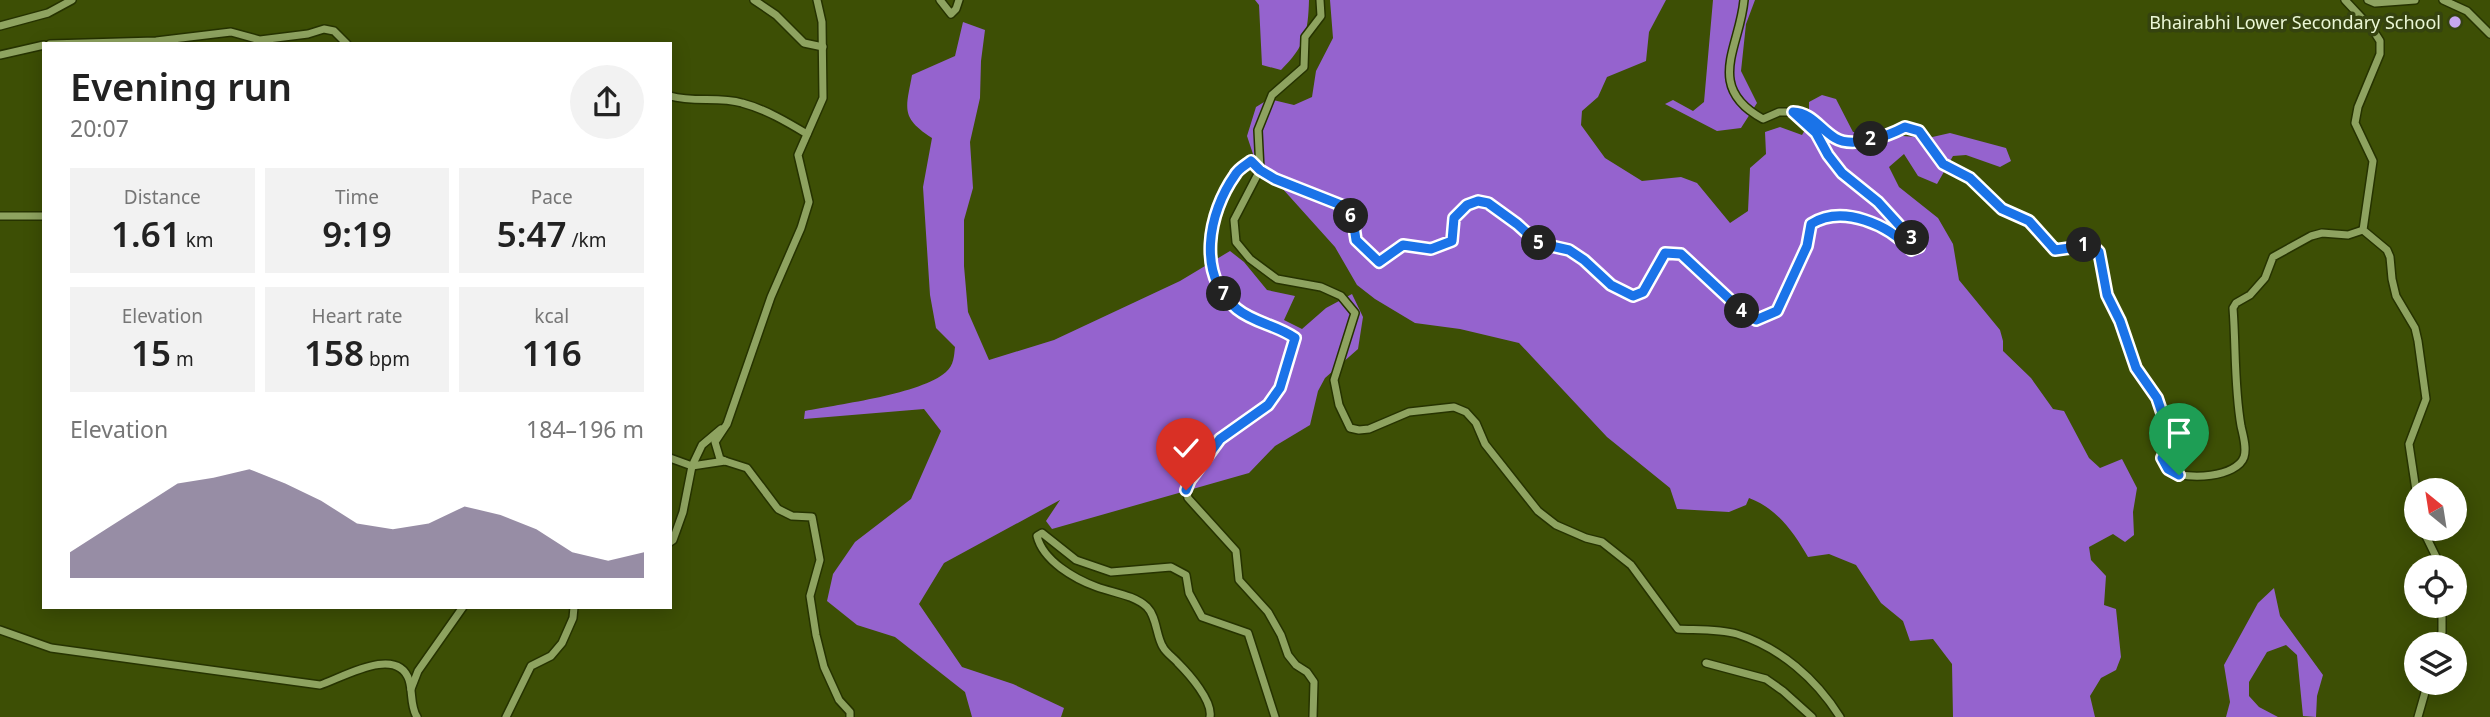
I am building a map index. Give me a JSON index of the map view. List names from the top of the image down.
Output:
{
  "places": ["Bhairabhi Lower Secondary School"],
  "north": "top left",
  "page": {
    "heading": ["Evening run", "20:07"],
    "pins": [
      "2",
      "6",
      "3",
      "5",
      "1",
      "7",
      "4"
    ],
    "stats": [
      ["Distance", "1.61 km"],
      ["Time", "9:19"],
      ["Pace", "5:47 /km"],
      ["Elevation", "15 m"],
      ["Heart rate", "158 bpm"],
      ["kcal", "116"]
    ],
    "chart": ["Elevation", "184–196 m"]
  }
}
